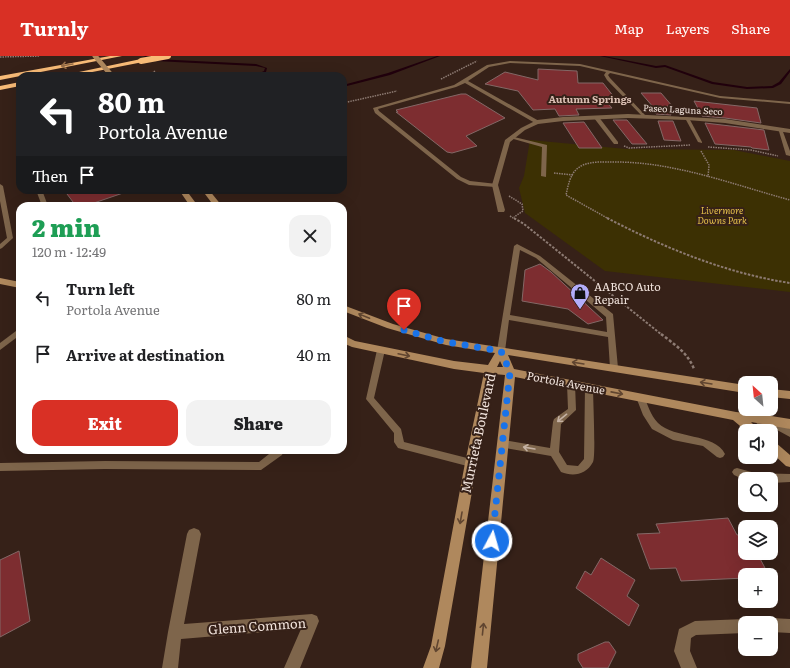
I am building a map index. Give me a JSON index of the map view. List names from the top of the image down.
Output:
{
  "streets": {
    "main road": ["Portola Avenue", "Murrieta Boulevard"],
    "street": ["Paseo Laguna Seco", "Glenn Common"]
  },
  "crossings": [
    ["Portola Avenue", "Murrieta Boulevard"]
  ],
  "districts": ["Autumn Springs"],
  "parks": ["Livermore Downs Park"],
  "places": {
    "shop": ["AABCO Auto Repair"]
  },
  "north": "top left",
  "page": {
    "header": "Turnly",
    "nav": ["Map", "Layers", "Share"],
    "turn": ["80 m", "Portola Avenue"],
    "then": "Then",
    "heading": ["2 min", "120 m · 12:49"],
    "list": [
      {
        "name": "Turn left",
        "note": "Portola Avenue",
        "value": "80 m"
      },
      {
        "name": "Arrive at destination",
        "value": "40 m"
      }
    ],
    "map_buttons": ["+", "−"],
    "buttons": ["Exit", "Share"]
  }
}
